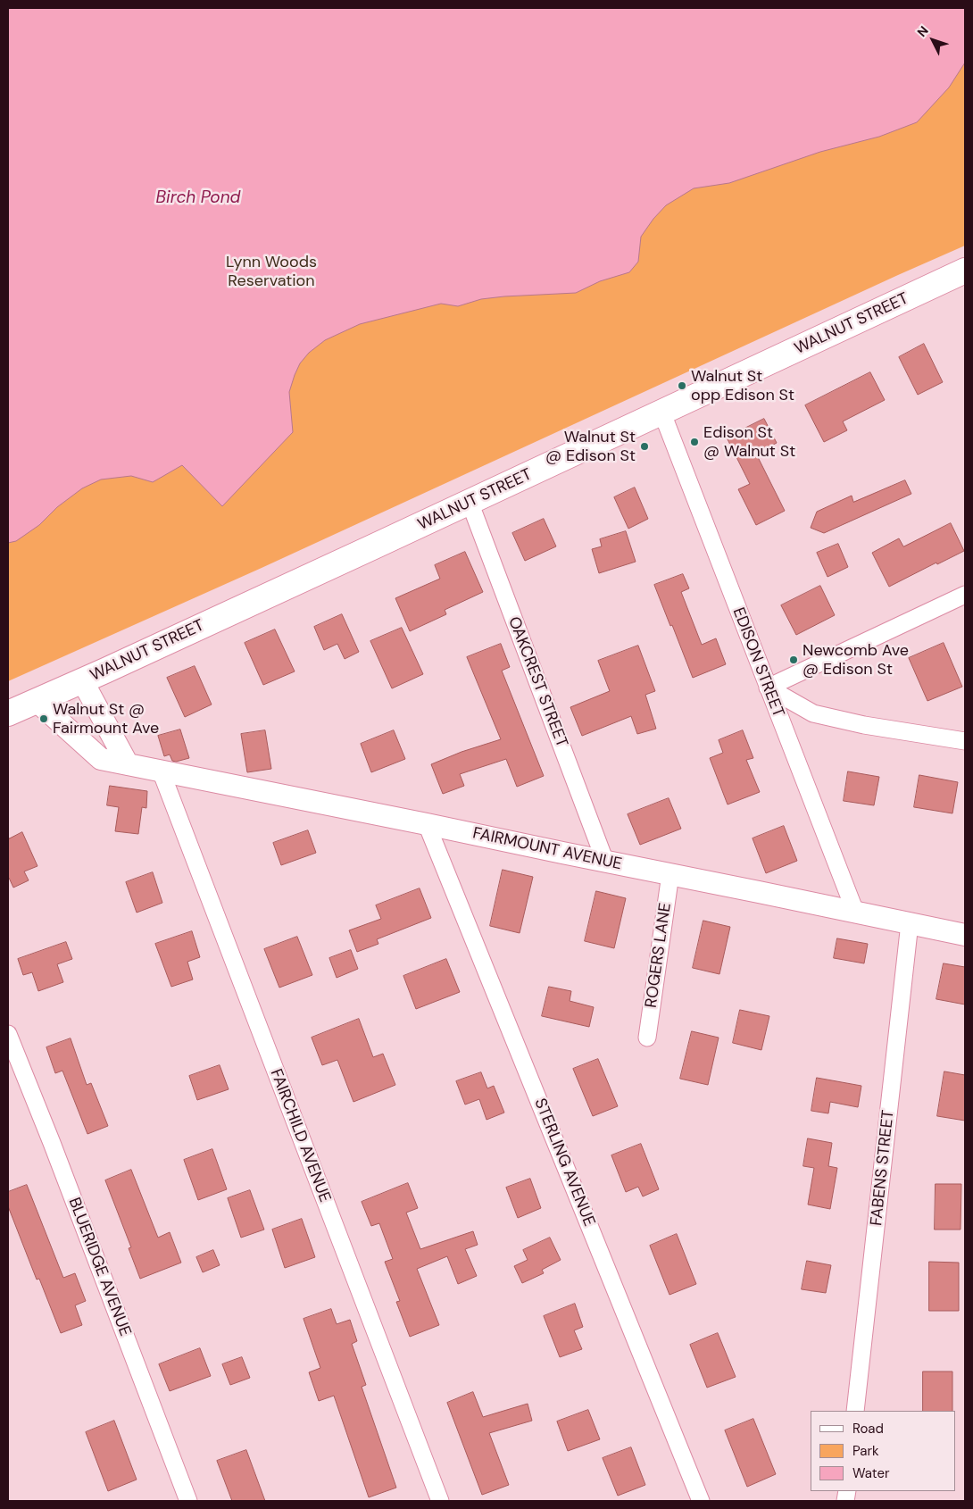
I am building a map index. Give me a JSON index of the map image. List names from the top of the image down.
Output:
{
  "streets": {
    "main road": ["WALNUT STREET"],
    "street": [
      "EDISON STREET",
      "OAKCREST STREET",
      "FAIRMOUNT AVENUE",
      "ROGERS LANE",
      "FAIRCHILD AVENUE",
      "STERLING AVENUE",
      "FABENS STREET",
      "BLUERIDGE AVENUE"
    ]
  },
  "crossings": [
    ["WALNUT STREET", "EDISON STREET"],
    ["WALNUT STREET", "OAKCREST STREET"],
    ["WALNUT STREET", "FAIRMOUNT AVENUE"],
    ["EDISON STREET", "FAIRMOUNT AVENUE"],
    ["OAKCREST STREET", "FAIRMOUNT AVENUE"],
    ["FAIRMOUNT AVENUE", "ROGERS LANE"],
    ["FAIRMOUNT AVENUE", "FAIRCHILD AVENUE"],
    ["FAIRMOUNT AVENUE", "STERLING AVENUE"],
    ["FAIRMOUNT AVENUE", "FABENS STREET"]
  ],
  "water": ["Birch Pond"],
  "parks": ["Lynn Woods Reservation"],
  "places": [
    "Walnut St opp Edison St",
    "Edison St @ Walnut St",
    "Walnut St @ Edison St",
    "Newcomb Ave @ Edison St",
    "Walnut St @ Fairmount Ave"
  ],
  "legend": ["Road", "Park", "Water"],
  "north": "top left"
}
